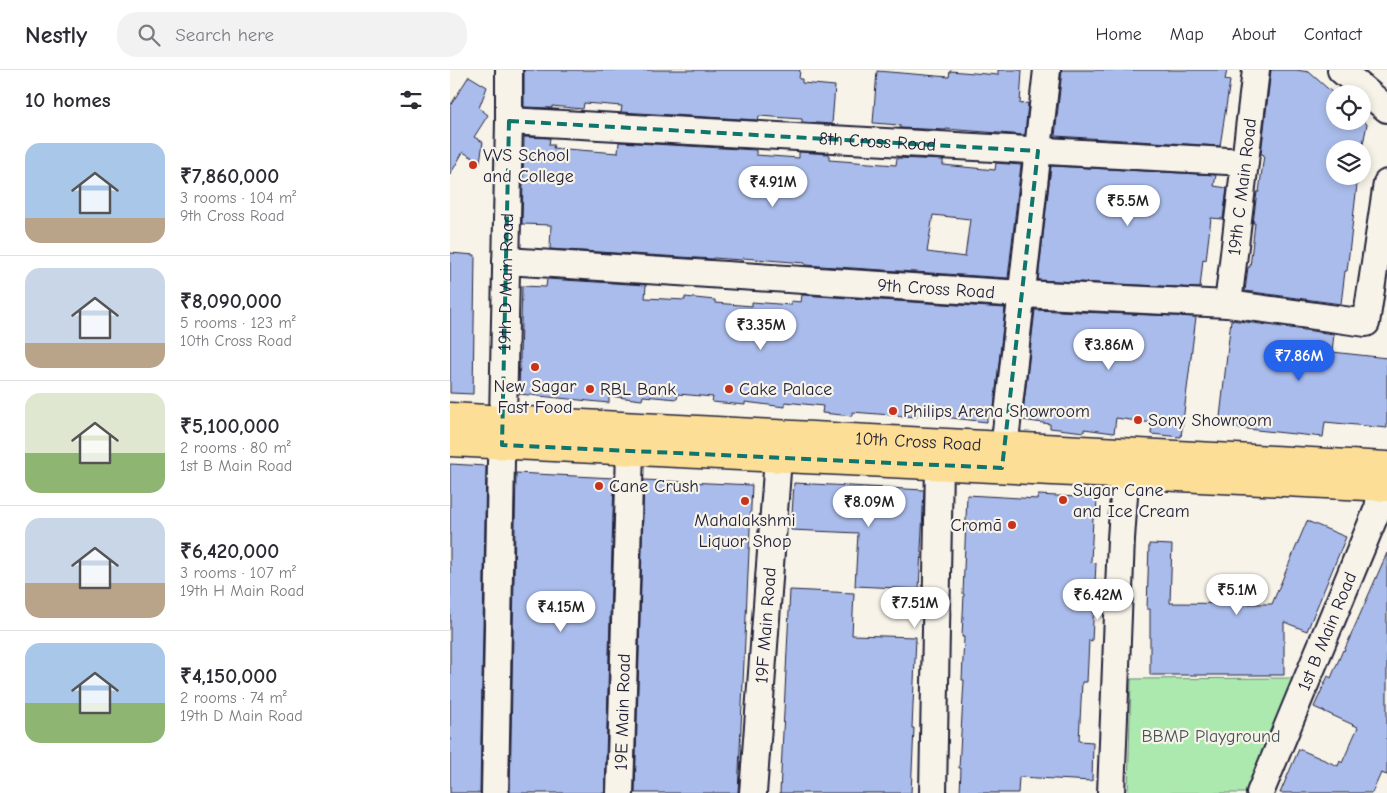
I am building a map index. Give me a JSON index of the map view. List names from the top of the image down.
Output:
{
  "streets": {
    "main road": ["10th Cross Road"],
    "street": [
      "8th Cross Road",
      "19th C Main Road",
      "19th D Main Road",
      "9th Cross Road",
      "19F Main Road",
      "1st B Main Road",
      "19E Main Road"
    ]
  },
  "crossings": [
    ["8th Cross Road", "19th C Main Road"],
    ["8th Cross Road", "19th D Main Road"],
    ["19th C Main Road", "9th Cross Road"],
    ["19th D Main Road", "9th Cross Road"],
    ["19th D Main Road", "10th Cross Road"],
    ["10th Cross Road", "19F Main Road"],
    ["10th Cross Road", "1st B Main Road"],
    ["10th Cross Road", "19E Main Road"]
  ],
  "parks": ["BBMP Playground"],
  "places": [
    "VVS School and College",
    "New Sagar Fast Food",
    "RBL Bank",
    "Cake Palace",
    "Philips Arena Showroom",
    "Sony Showroom",
    "Cane Crush",
    "Sugar Cane and Ice Cream",
    "Mahalakshmi Liquor Shop",
    "Cromā"
  ],
  "page": {
    "header": "Nestly",
    "search": "Search here",
    "nav": [
      "Home",
      "Map",
      "About",
      "Contact"
    ],
    "heading": "10 homes",
    "list": [
      {
        "name": "₹7,860,000",
        "note": "3 rooms · 104 m² · 9th Cross Road"
      },
      {
        "name": "₹8,090,000",
        "note": "5 rooms · 123 m² · 10th Cross Road"
      },
      {
        "name": "₹5,100,000",
        "note": "2 rooms · 80 m² · 1st B Main Road"
      },
      {
        "name": "₹6,420,000",
        "note": "3 rooms · 107 m² · 19th H Main Road"
      },
      {
        "name": "₹4,150,000",
        "note": "2 rooms · 74 m² · 19th D Main Road"
      }
    ],
    "price": [
      "₹4.91M",
      "₹5.5M",
      "₹3.35M",
      "₹3.86M",
      "₹7.86M",
      "₹8.09M",
      "₹5.1M",
      "₹6.42M",
      "₹7.51M",
      "₹4.15M"
    ]
  }
}
